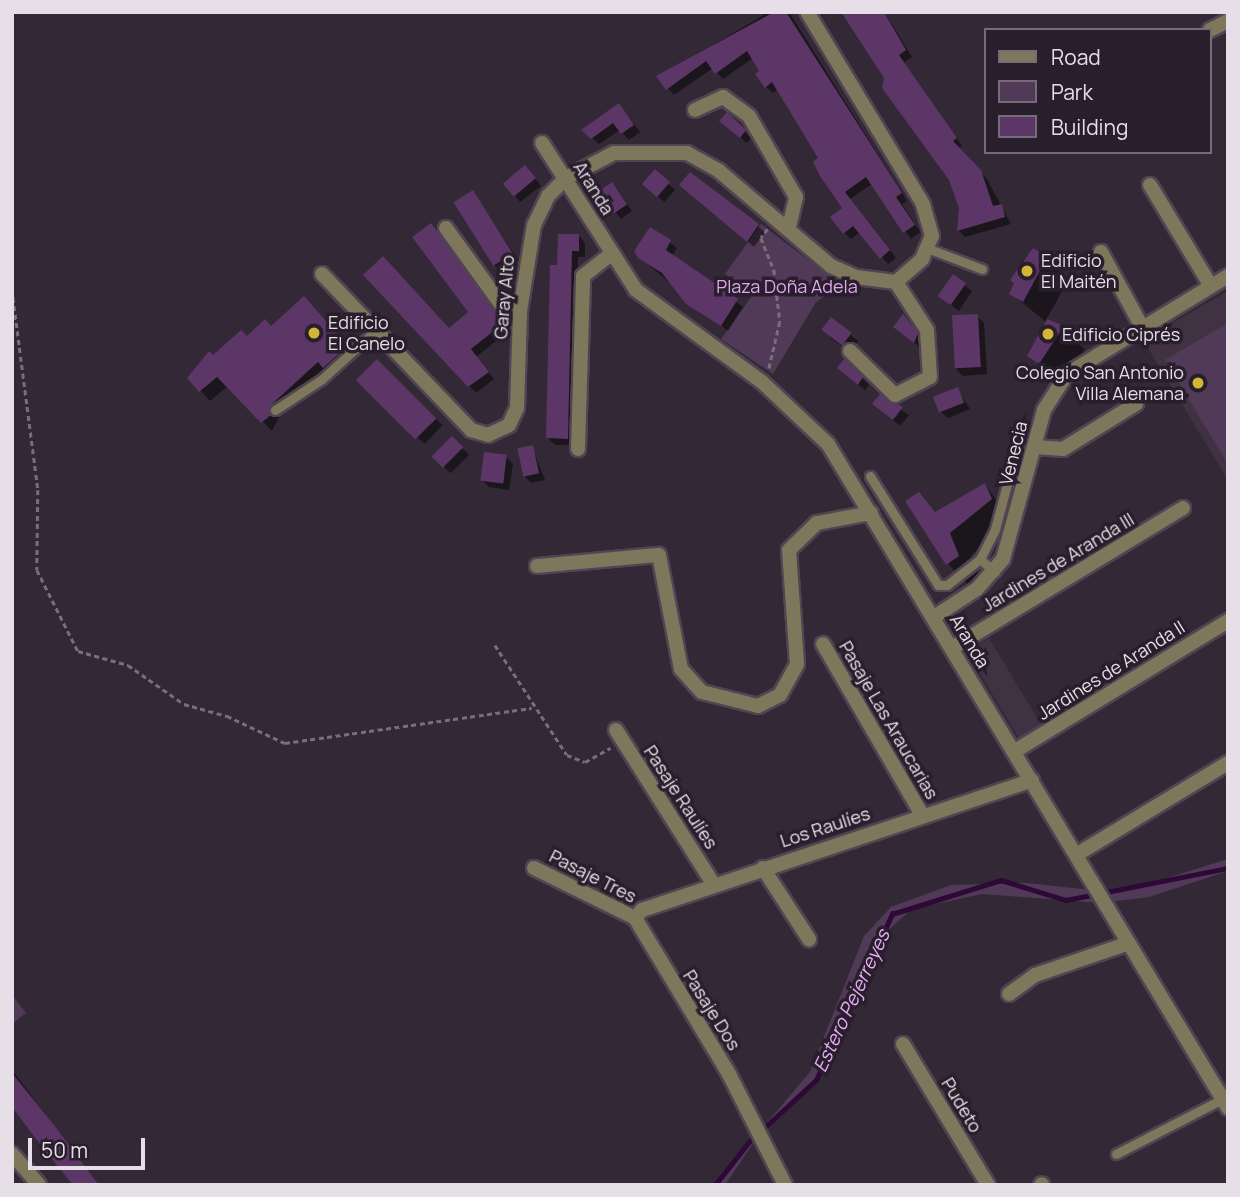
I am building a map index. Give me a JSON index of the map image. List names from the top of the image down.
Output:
{
  "streets": {
    "street": [
      "Aranda",
      "Garay Alto",
      "Venecia",
      "Jardines de Aranda III",
      "Jardines de Aranda II",
      "Pasaje Las Araucarias",
      "Pasaje Raulíes",
      "Los Raulíes",
      "Pasaje Tres",
      "Pasaje Dos",
      "Pudeto"
    ]
  },
  "crossings": [
    ["Aranda", "Garay Alto"],
    ["Aranda", "Jardines de Aranda III"],
    ["Aranda", "Jardines de Aranda II"],
    ["Aranda", "Los Raulíes"],
    ["Pasaje Las Araucarias", "Los Raulíes"],
    ["Pasaje Raulíes", "Los Raulíes"],
    ["Los Raulíes", "Pasaje Tres"],
    ["Los Raulíes", "Pasaje Dos"],
    ["Pasaje Tres", "Pasaje Dos"]
  ],
  "water": ["Estero Pejerreyes"],
  "parks": ["Plaza Doña Adela"],
  "places": [
    "Edificio El Maitén",
    "Edificio El Canelo",
    "Edificio Ciprés",
    "Colegio San Antonio Villa Alemana"
  ],
  "legend": ["Road", "Park", "Building"],
  "scale_bar": "50 m"
}
